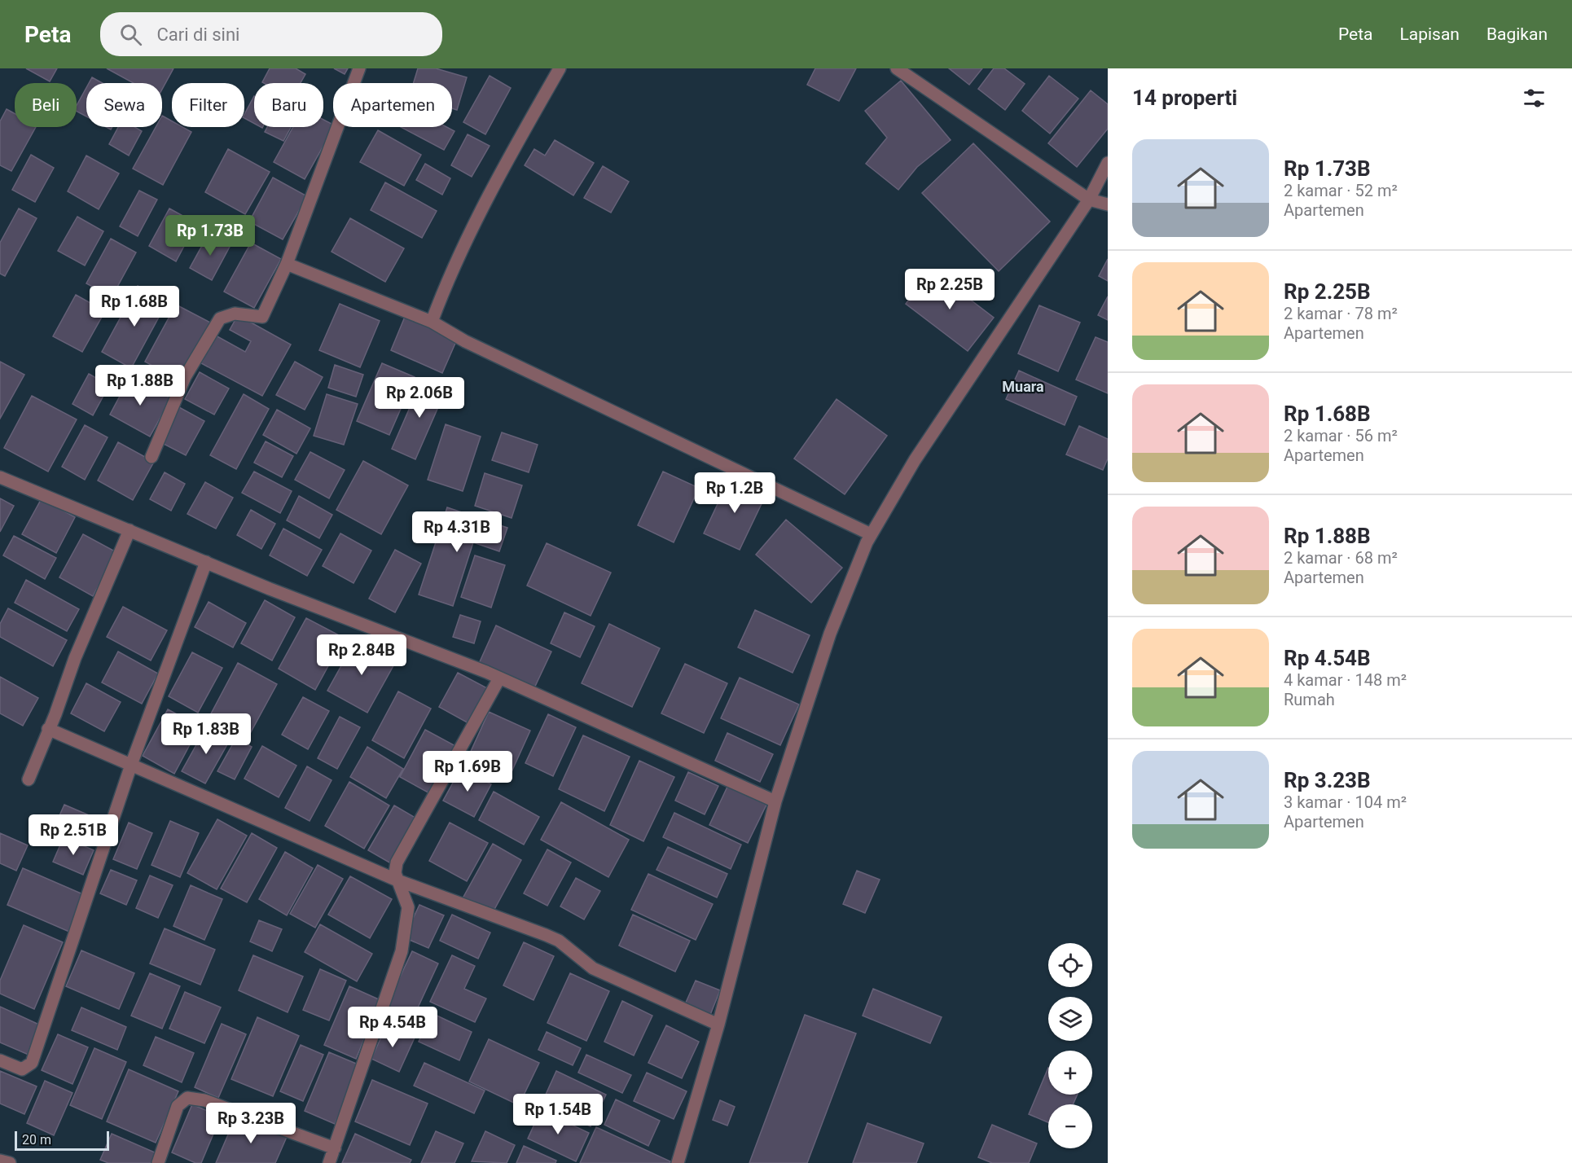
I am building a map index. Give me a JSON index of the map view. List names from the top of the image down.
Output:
{
  "districts": ["Muara"],
  "scale_bar": "20 m",
  "page": {
    "header": "Peta",
    "search": "Cari di sini",
    "nav": ["Peta", "Lapisan", "Bagikan"],
    "heading": "14 properti",
    "chip": [
      "Beli",
      "Sewa",
      "Filter",
      "Baru",
      "Apartemen"
    ],
    "list": [
      {
        "name": "Rp 1.73B",
        "note": "2 kamar · 52 m² · Apartemen"
      },
      {
        "name": "Rp 2.25B",
        "note": "2 kamar · 78 m² · Apartemen"
      },
      {
        "name": "Rp 1.68B",
        "note": "2 kamar · 56 m² · Apartemen"
      },
      {
        "name": "Rp 1.88B",
        "note": "2 kamar · 68 m² · Apartemen"
      },
      {
        "name": "Rp 4.54B",
        "note": "4 kamar · 148 m² · Rumah"
      },
      {
        "name": "Rp 3.23B",
        "note": "3 kamar · 104 m² · Apartemen"
      }
    ],
    "price": [
      "Rp 1.73B",
      "Rp 2.25B",
      "Rp 1.68B",
      "Rp 1.88B",
      "Rp 2.06B",
      "Rp 1.2B",
      "Rp 4.31B",
      "Rp 2.84B",
      "Rp 1.83B",
      "Rp 1.69B",
      "Rp 2.51B",
      "Rp 4.54B",
      "Rp 1.54B",
      "Rp 3.23B"
    ],
    "map_buttons": ["+", "−"],
    "scale": "20 m"
  }
}
